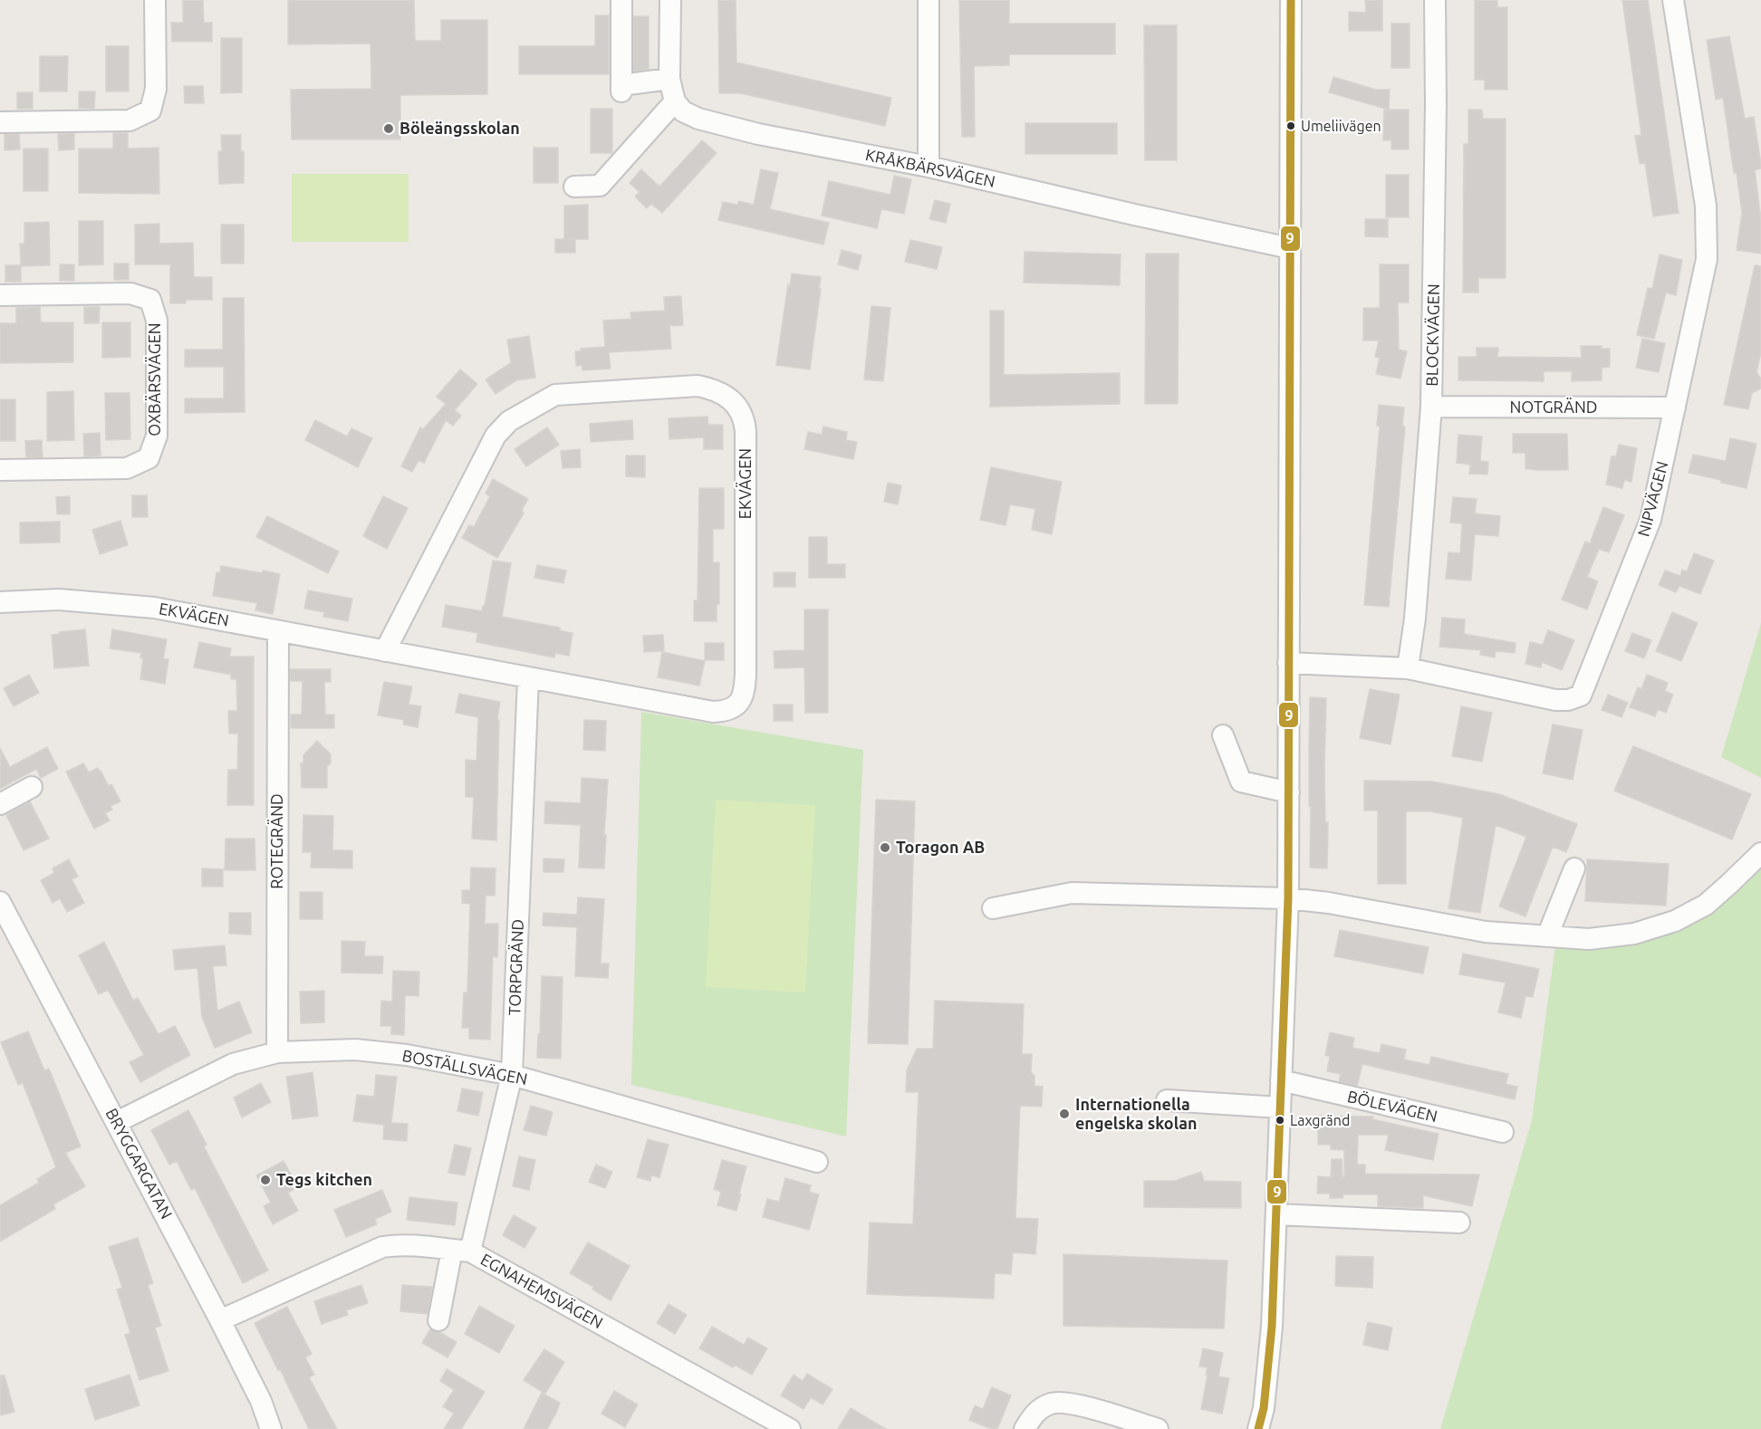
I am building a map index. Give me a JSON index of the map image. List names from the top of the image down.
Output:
{
  "streets": {
    "street": [
      "KRÅKBÄRSVÄGEN",
      "BLOCKVÄGEN",
      "OXBÄRSVÄGEN",
      "NOTGRÄND",
      "EKVÄGEN",
      "NIPVÄGEN",
      "ROTEGRÄND",
      "TORPGRÄND",
      "BOSTÄLLSVÄGEN",
      "BÖLEVÄGEN",
      "BRYGGARGATAN",
      "EGNAHEMSVÄGEN"
    ]
  },
  "crossings": [
    ["BLOCKVÄGEN", "NOTGRÄND"],
    ["BLOCKVÄGEN", "NIPVÄGEN"],
    ["NOTGRÄND", "NIPVÄGEN"],
    ["EKVÄGEN", "ROTEGRÄND"],
    ["EKVÄGEN", "TORPGRÄND"],
    ["ROTEGRÄND", "BOSTÄLLSVÄGEN"],
    ["TORPGRÄND", "BOSTÄLLSVÄGEN"],
    ["TORPGRÄND", "EGNAHEMSVÄGEN"],
    ["BOSTÄLLSVÄGEN", "BRYGGARGATAN"],
    ["BRYGGARGATAN", "EGNAHEMSVÄGEN"]
  ],
  "places": [
    "Umeliivägen",
    "Böleängsskolan",
    "Toragon AB",
    "Internationella engelska skolan",
    "Laxgränd",
    "Tegs kitchen"
  ],
  "lines": ["transit line 9"]
}
